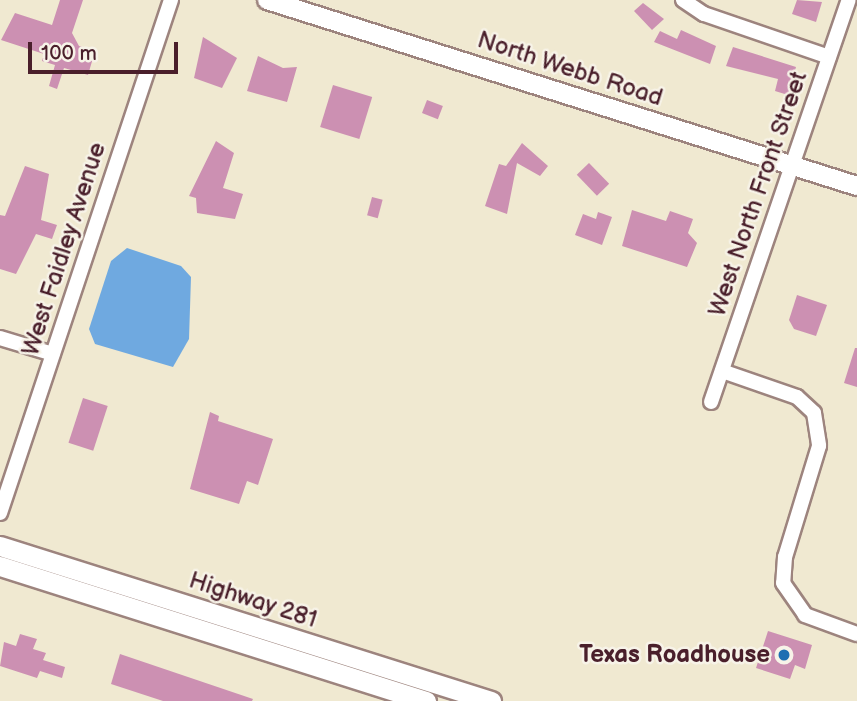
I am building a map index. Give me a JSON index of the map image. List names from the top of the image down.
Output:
{
  "streets": {
    "highway": ["Highway 281"],
    "main road": ["North Webb Road"],
    "street": ["West North Front Street", "West Faidley Avenue"]
  },
  "crossings": [
    ["North Webb Road", "West North Front Street"]
  ],
  "places": ["Texas Roadhouse"],
  "scale_bar": "100 m"
}
